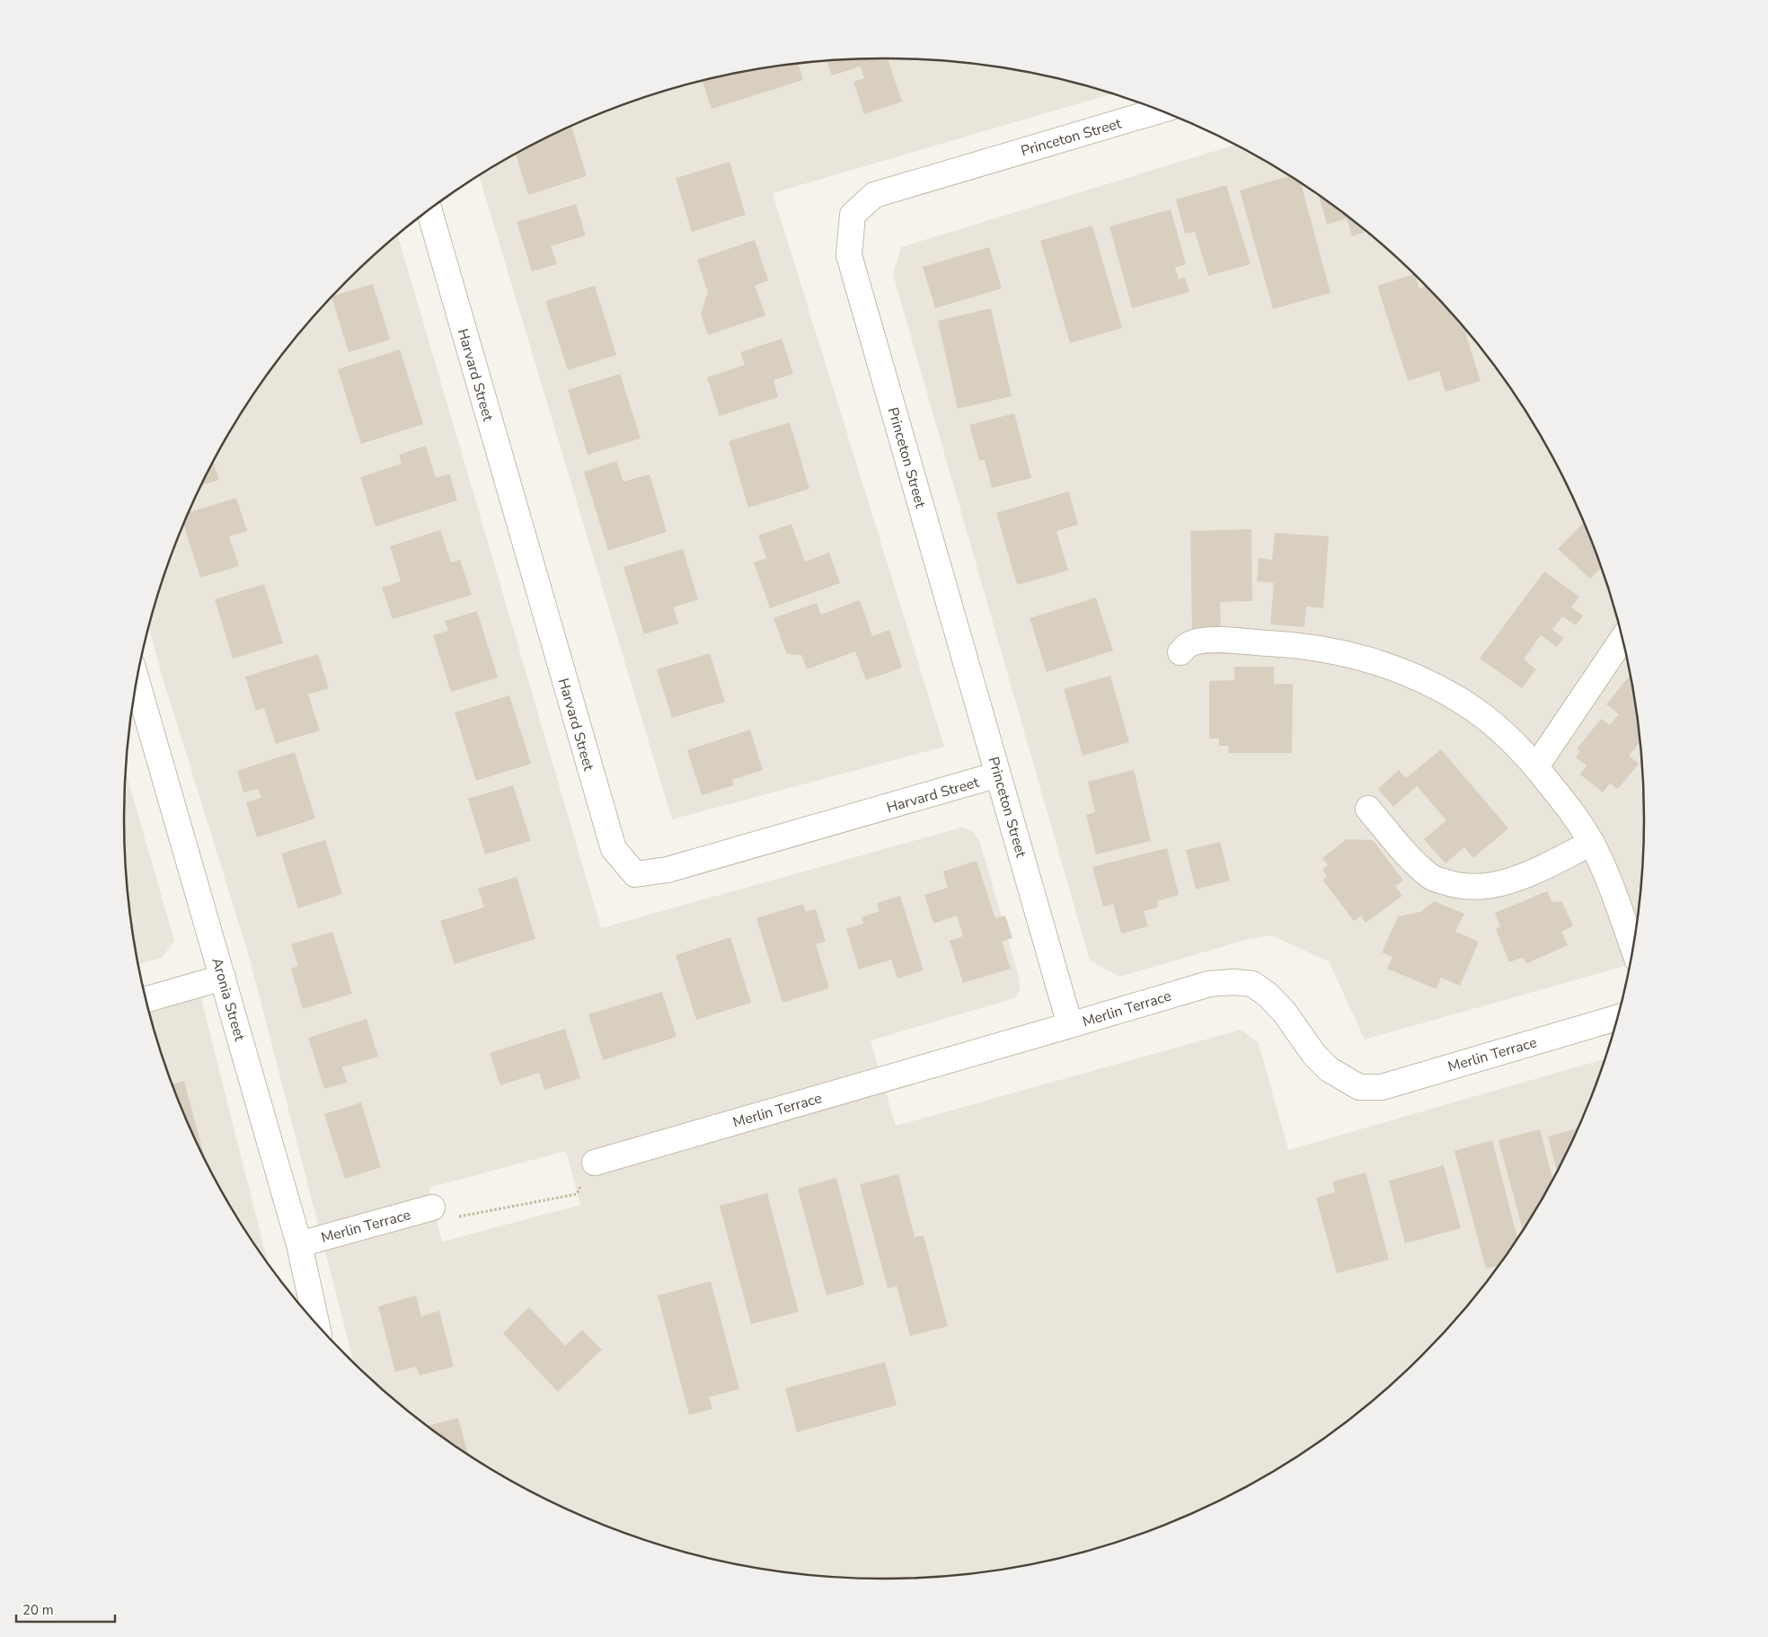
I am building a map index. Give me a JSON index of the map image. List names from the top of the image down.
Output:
{
  "streets": {
    "street": [
      "Princeton Street",
      "Harvard Street",
      "Aronia Street",
      "Merlin Terrace"
    ]
  },
  "crossings": [
    ["Princeton Street", "Harvard Street"],
    ["Princeton Street", "Merlin Terrace"],
    ["Aronia Street", "Merlin Terrace"]
  ],
  "scale_bar": "20 m"
}
